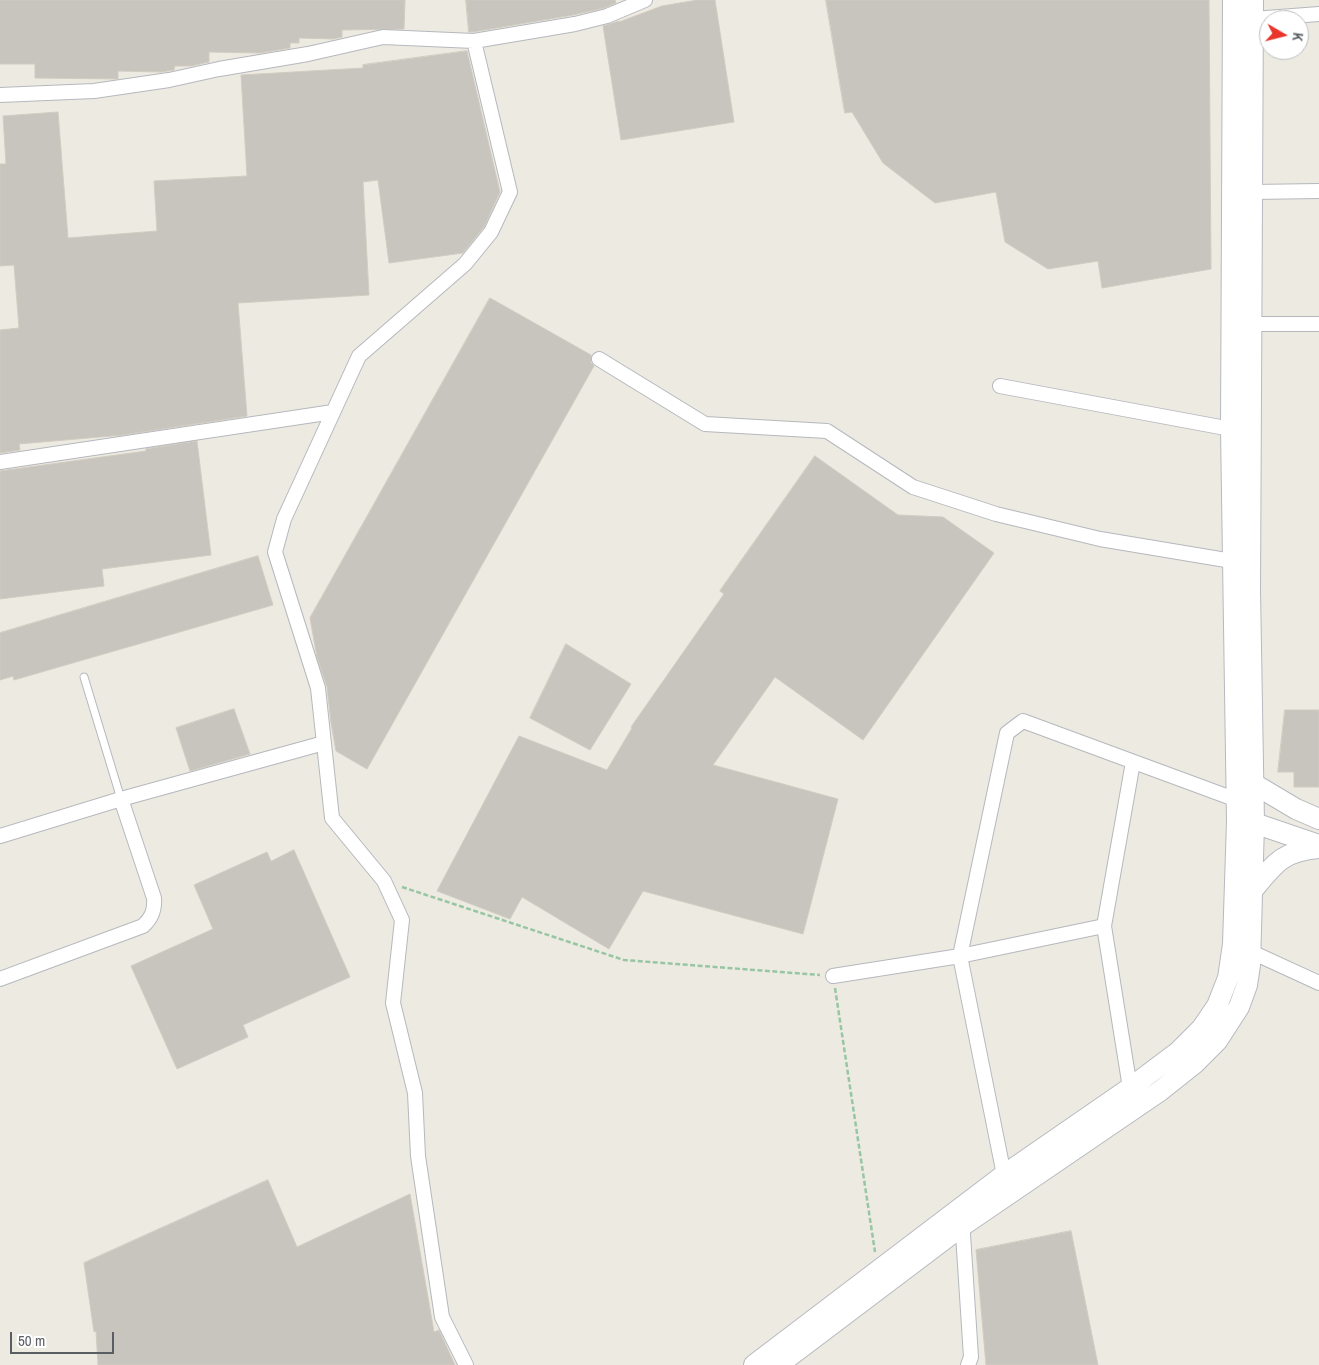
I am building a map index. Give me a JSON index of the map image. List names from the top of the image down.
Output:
{
  "scale_bar": "50 m",
  "north": "right"
}
